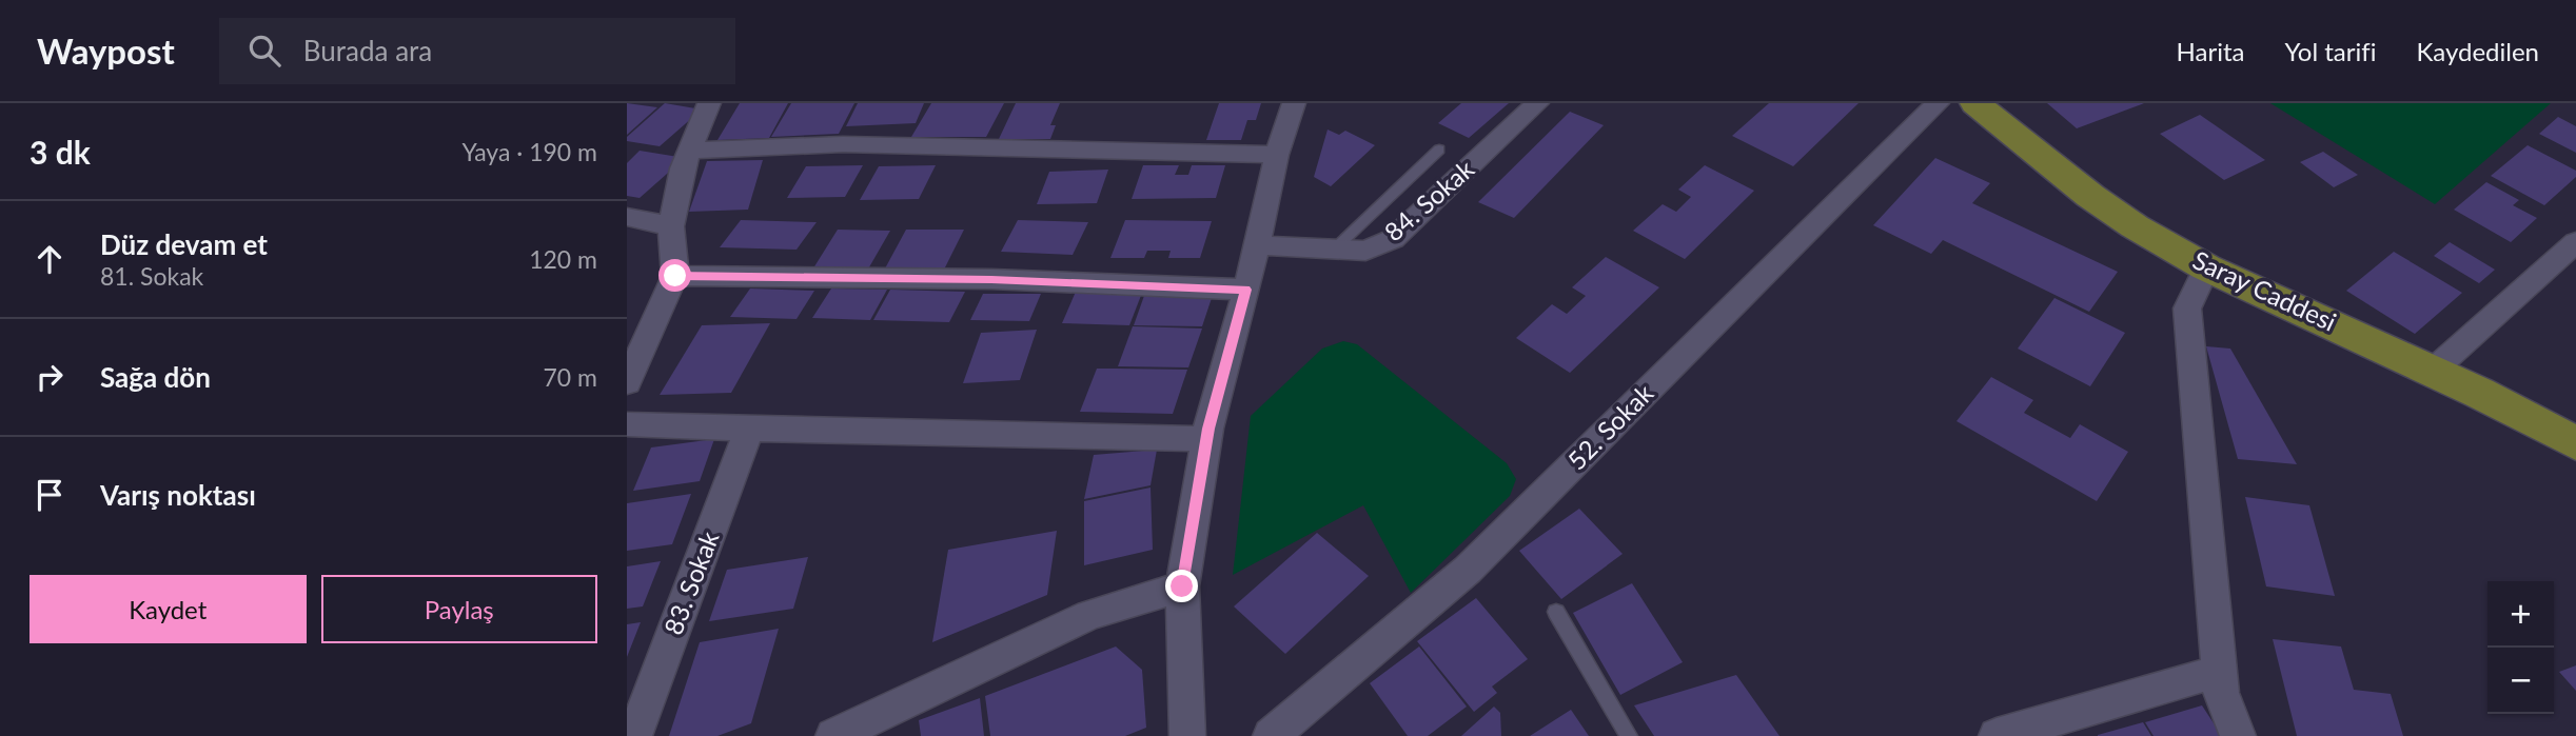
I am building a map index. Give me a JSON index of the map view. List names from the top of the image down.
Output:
{
  "streets": {
    "main road": ["Saray Caddesi"],
    "street": ["84. Sokak", "52. Sokak", "83. Sokak"]
  },
  "page": {
    "header": "Waypost",
    "search": "Burada ara",
    "nav": ["Harita", "Yol tarifi", "Kaydedilen"],
    "heading": ["3 dk", "Yaya · 190 m"],
    "list": [
      ["Düz devam et", "81. Sokak", "120 m"],
      ["Sağa dön", "70 m"],
      "Varış noktası"
    ],
    "buttons": ["Kaydet", "Paylaş"],
    "map_buttons": ["+", "−"]
  }
}
